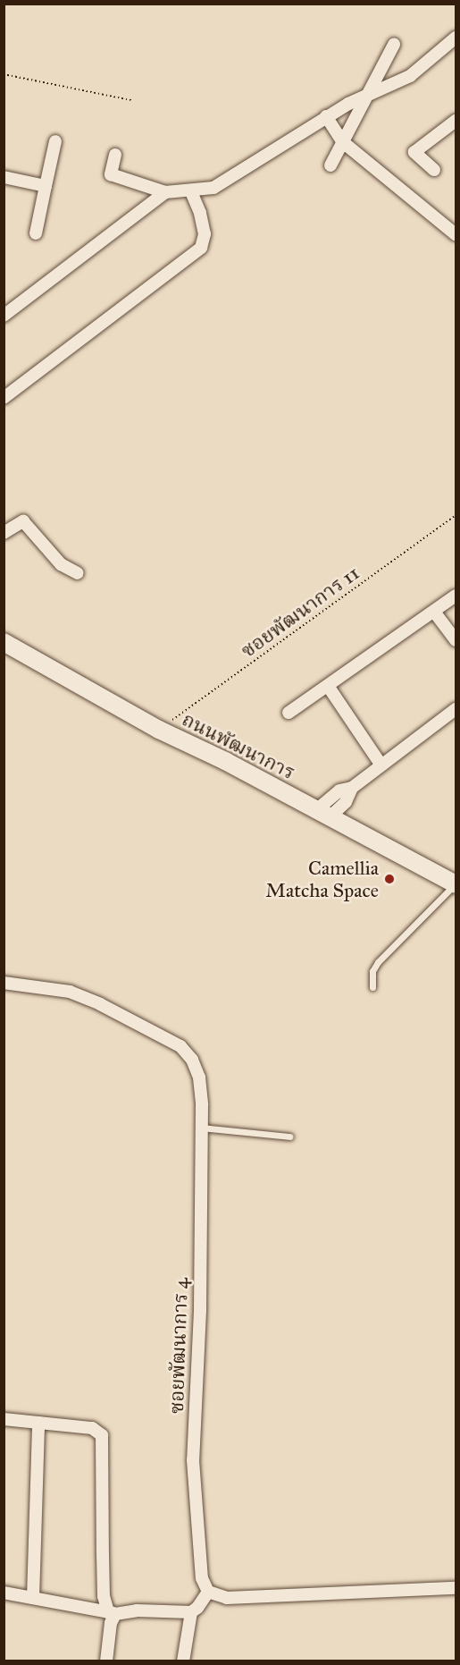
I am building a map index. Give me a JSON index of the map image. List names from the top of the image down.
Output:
{
  "streets": {
    "street": ["ถนนพัฒนาการ", "ซอยพัฒนาการ 4"],
    "path": ["ซอยพัฒนาการ 11"]
  },
  "crossings": [
    ["ซอยพัฒนาการ 11", "ถนนพัฒนาการ"]
  ],
  "places": ["Camellia Matcha Space"]
}
